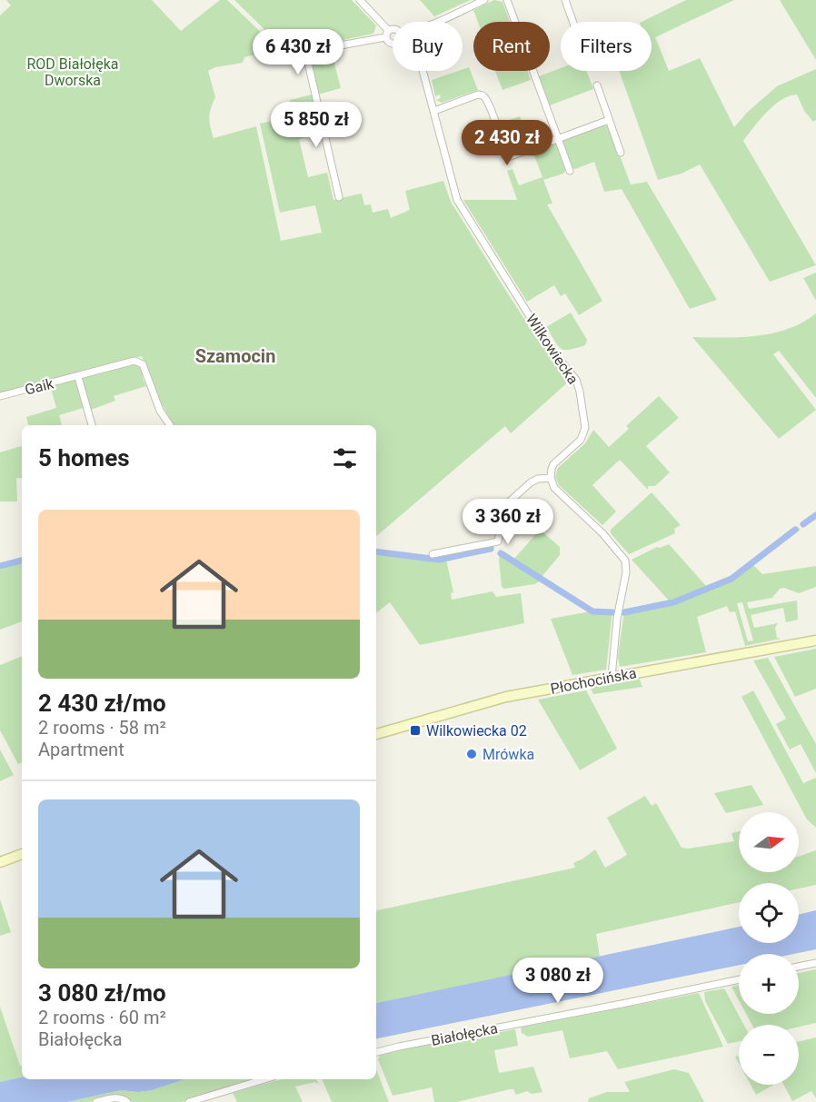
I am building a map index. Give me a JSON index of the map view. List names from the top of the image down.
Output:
{
  "streets": {
    "main road": ["Płochocińska"],
    "street": ["Wilkowiecka", "Gaik", "Białołęcka"]
  },
  "districts": ["Szamocin"],
  "parks": ["ROD Białołęka Dworska"],
  "places": {
    "transit": ["Wilkowiecka 02"],
    "other": ["Mrówka"]
  },
  "north": "right",
  "page": {
    "chip": ["Buy", "Rent", "Filters"],
    "price": [
      "6 430 zł",
      "5 850 zł",
      "2 430 zł",
      "3 360 zł",
      "3 080 zł"
    ],
    "heading": "5 homes",
    "list": [
      {
        "name": "2 430 zł/mo",
        "note": "2 rooms · 58 m² · Apartment"
      },
      {
        "name": "3 080 zł/mo",
        "note": "2 rooms · 60 m² · Białołęcka"
      }
    ],
    "map_buttons": ["+", "−"]
  }
}
